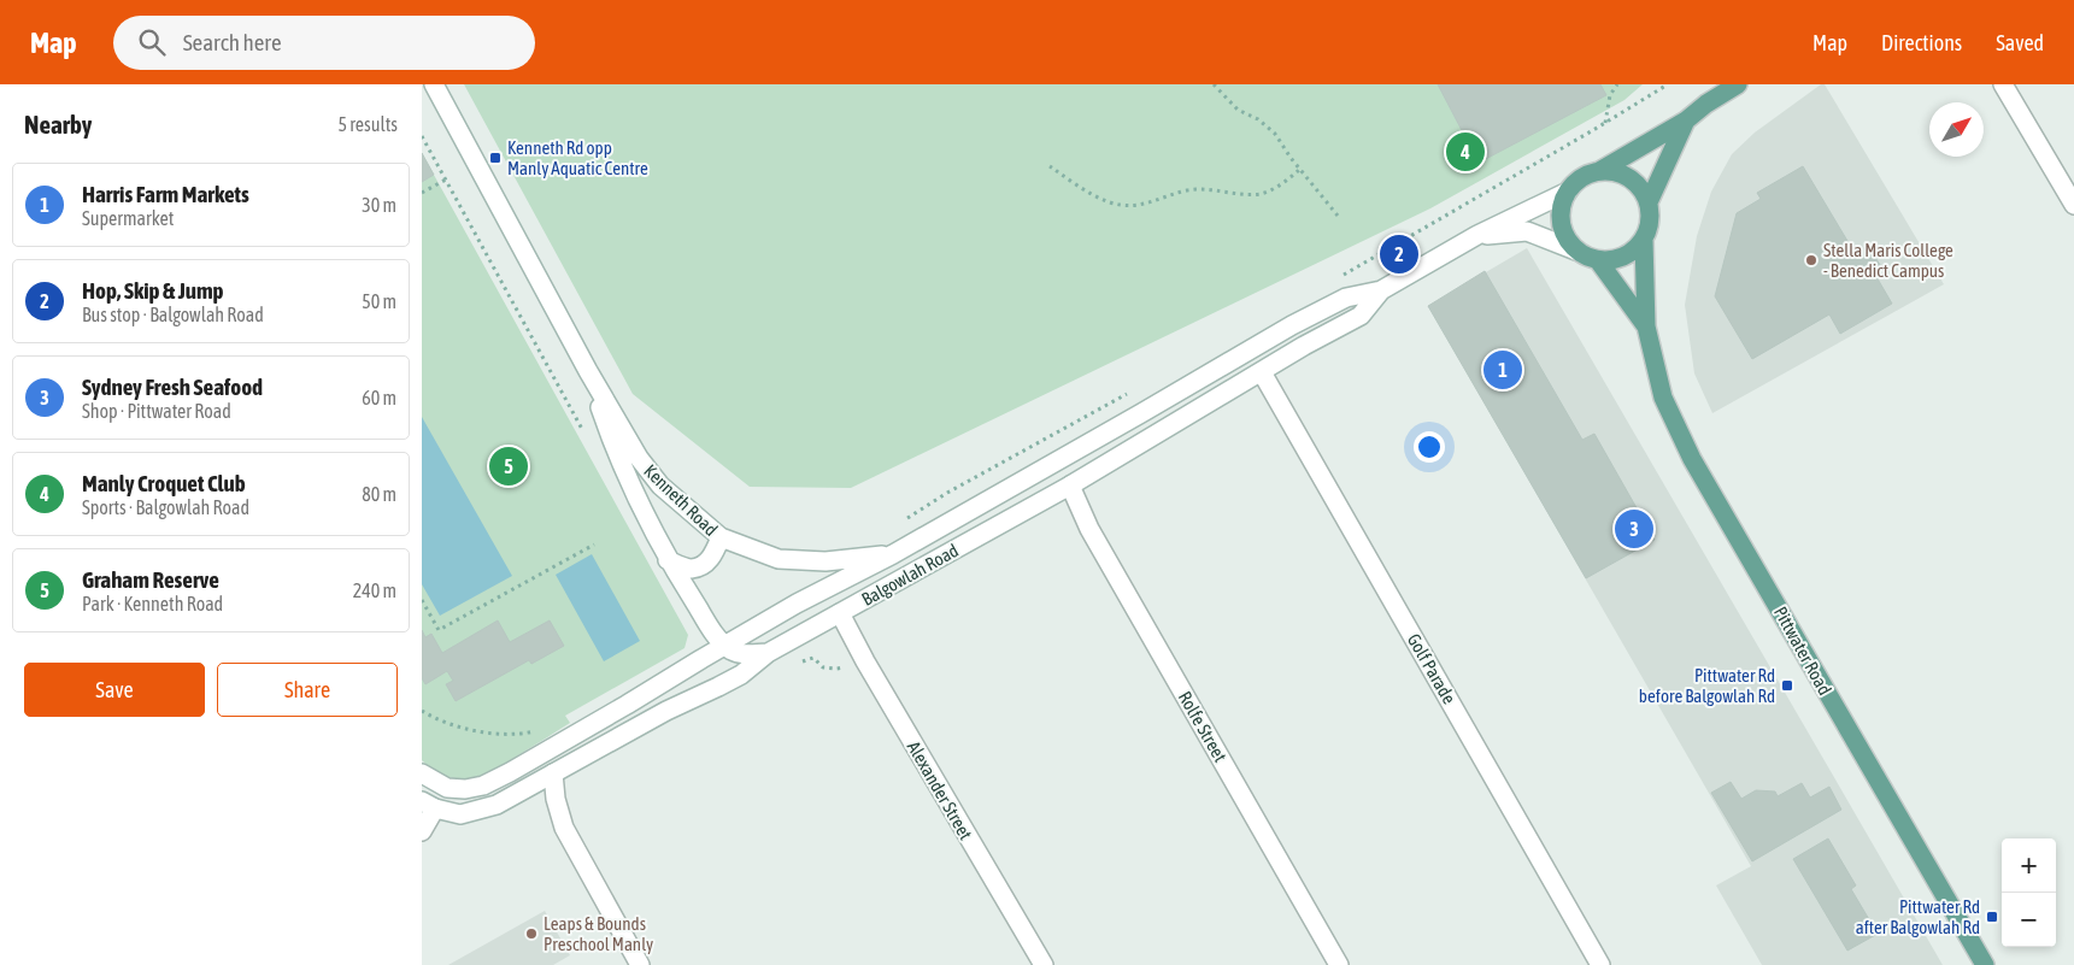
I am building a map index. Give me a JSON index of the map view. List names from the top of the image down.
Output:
{
  "streets": {
    "main road": [
      "Kenneth Road",
      "Balgowlah Road",
      "Pittwater Road",
      "Golf Parade",
      "Rolfe Street",
      "Alexander Street"
    ]
  },
  "crossings": [
    ["Kenneth Road", "Balgowlah Road"],
    ["Balgowlah Road", "Pittwater Road"],
    ["Balgowlah Road", "Golf Parade"],
    ["Balgowlah Road", "Rolfe Street"],
    ["Balgowlah Road", "Alexander Street"]
  ],
  "places": {
    "transit": ["Kenneth Rd opp Manly Aquatic Centre", "Pittwater Rd before Balgowlah Rd", "Pittwater Rd after Balgowlah Rd"],
    "other": ["Stella Maris College - Benedict Campus", "Leaps & Bounds Preschool Manly"]
  },
  "north": "top right",
  "page": {
    "header": "Map",
    "search": "Search here",
    "nav": ["Map", "Directions", "Saved"],
    "heading": ["Nearby", "5 results"],
    "pins": [
      "4",
      "2",
      "1",
      "5",
      "3"
    ],
    "list": [
      {
        "mark": "1",
        "name": "Harris Farm Markets",
        "note": "Supermarket",
        "value": "30 m"
      },
      {
        "mark": "2",
        "name": "Hop, Skip & Jump",
        "note": "Bus stop · Balgowlah Road",
        "value": "50 m"
      },
      {
        "mark": "3",
        "name": "Sydney Fresh Seafood",
        "note": "Shop · Pittwater Road",
        "value": "60 m"
      },
      {
        "mark": "4",
        "name": "Manly Croquet Club",
        "note": "Sports · Balgowlah Road",
        "value": "80 m"
      },
      {
        "mark": "5",
        "name": "Graham Reserve",
        "note": "Park · Kenneth Road",
        "value": "240 m"
      }
    ],
    "buttons": ["Save", "Share"],
    "map_buttons": ["+", "−"]
  }
}
